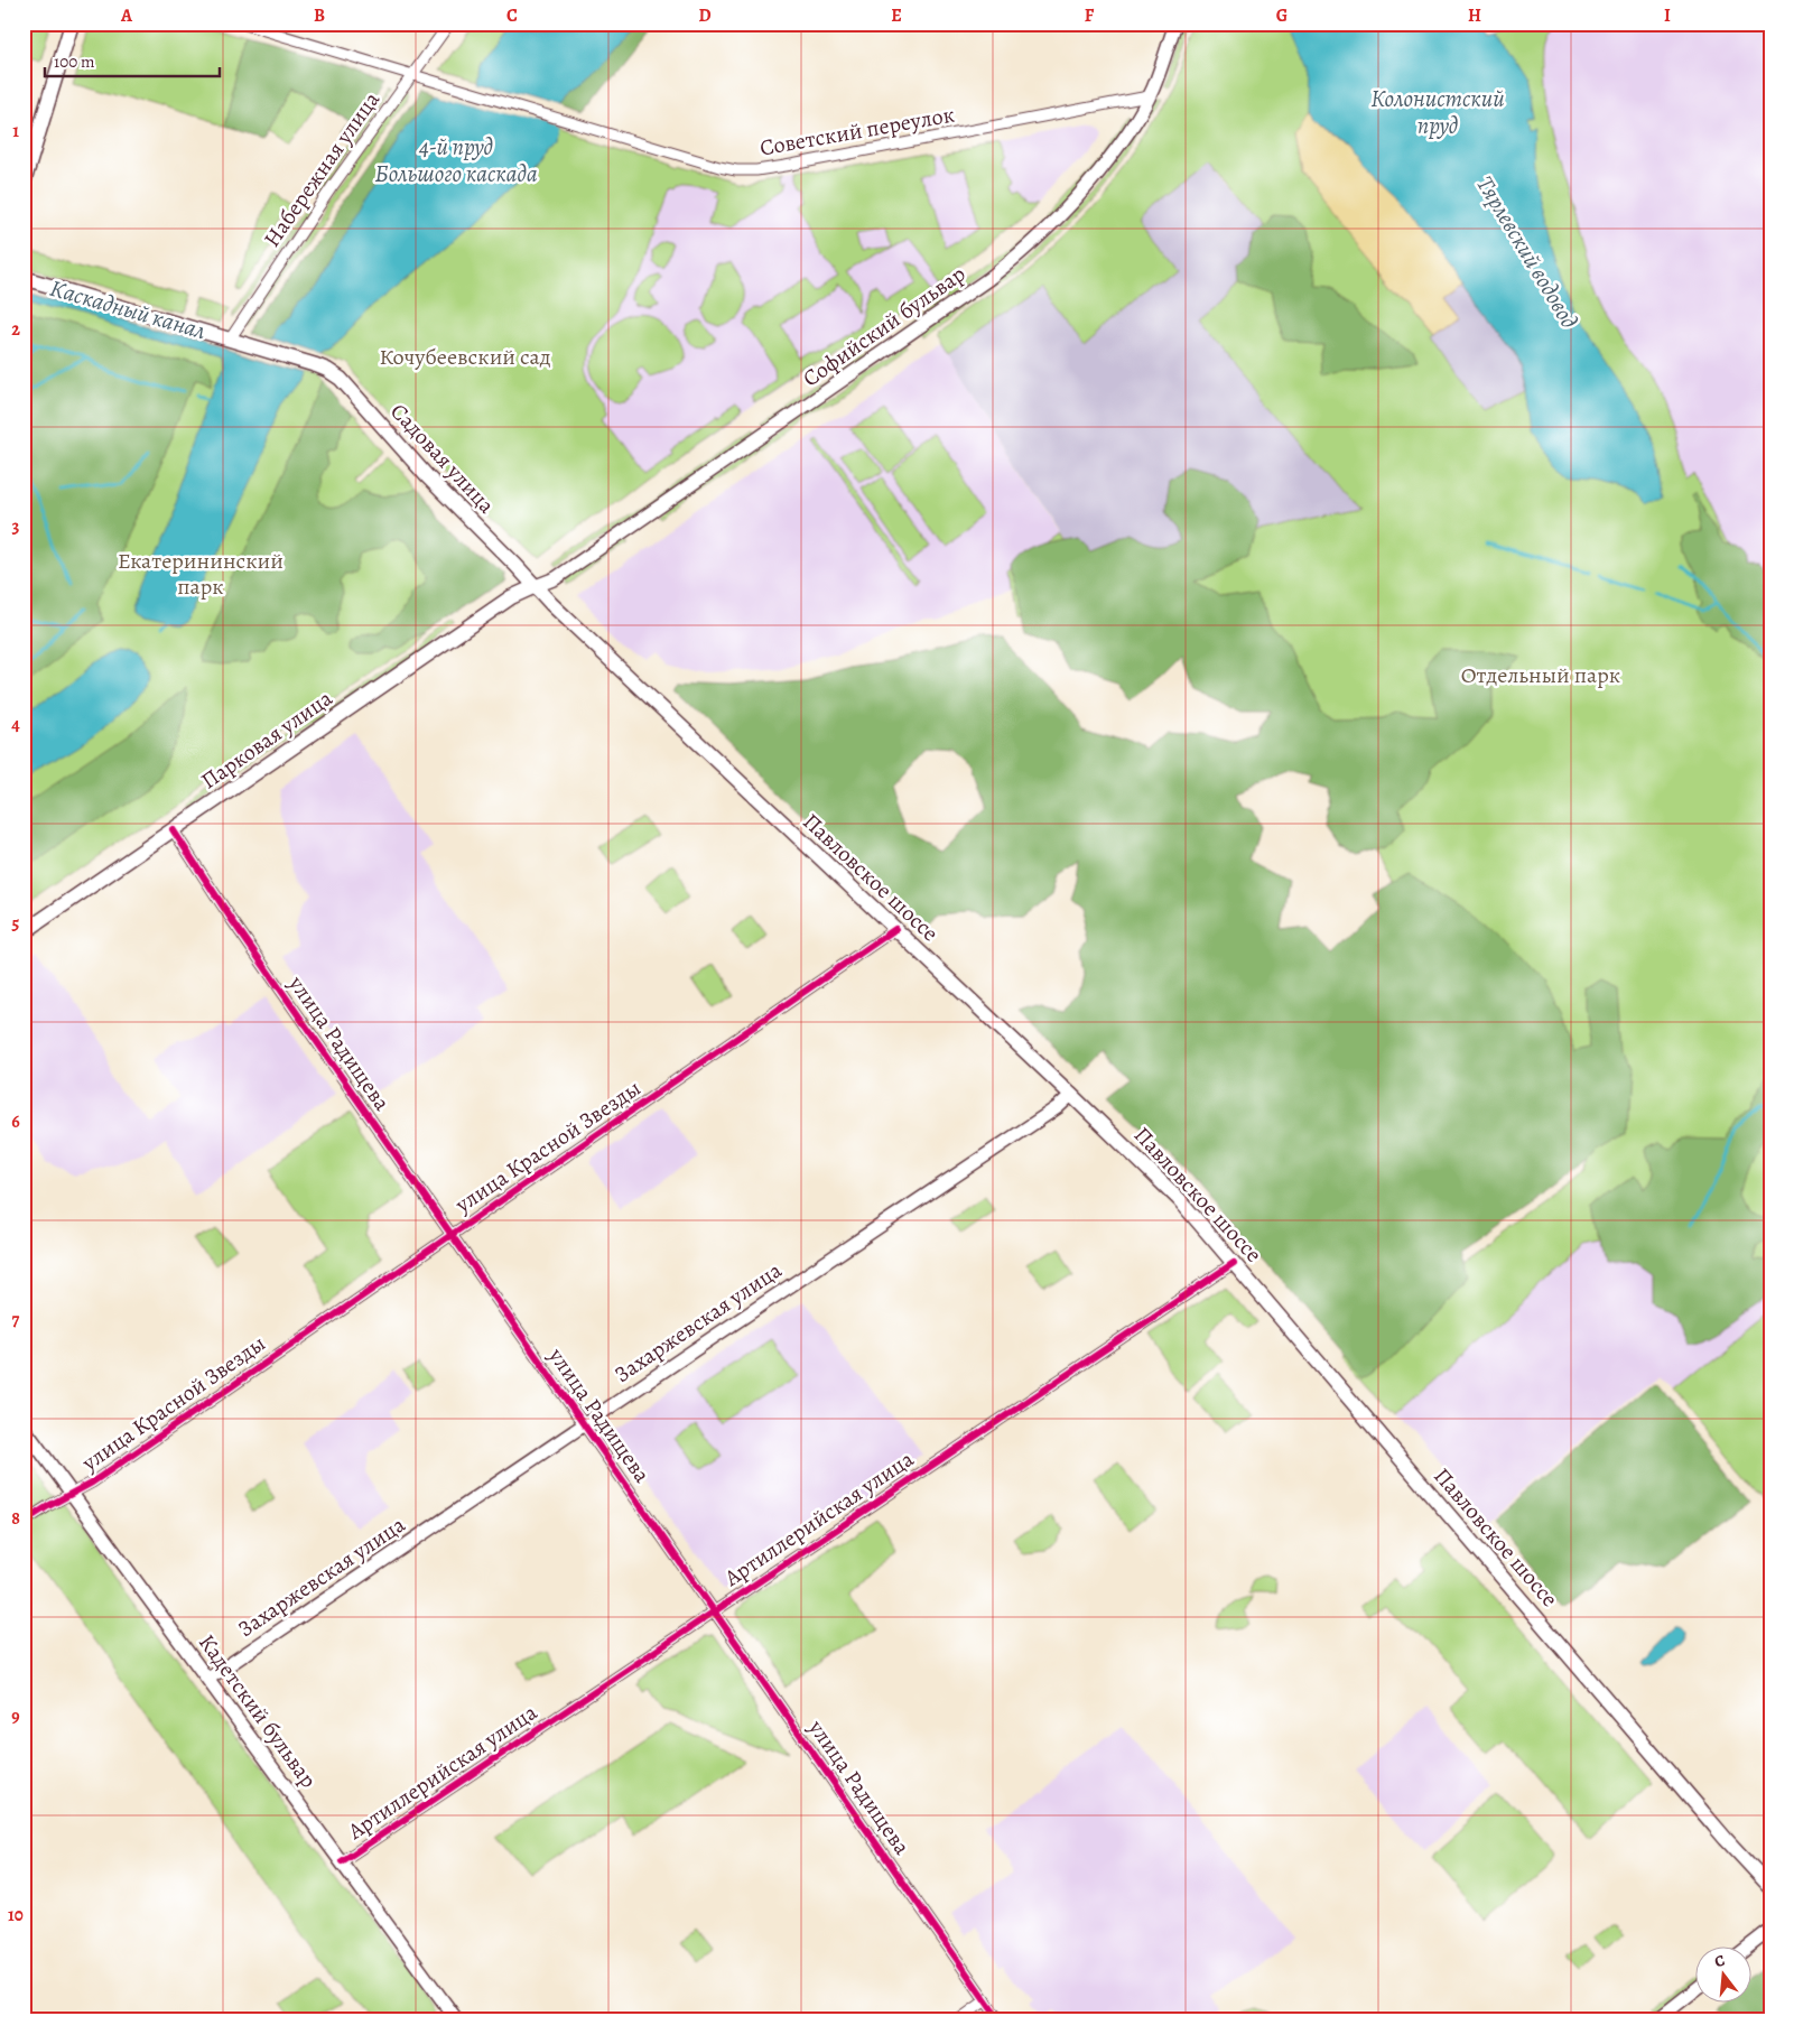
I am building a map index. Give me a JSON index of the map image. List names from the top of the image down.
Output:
{
  "streets": {
    "main road": ["Садовая улица", "Парковая улица", "Павловское шоссе"],
    "street": [
      "Советский переулок",
      "Набережная улица",
      "Софийский бульвар",
      "улица Радищева",
      "улица Красной Звезды",
      "Захаржевская улица",
      "Артиллерийская улица",
      "Кадетский бульвар"
    ]
  },
  "crossings": [
    ["Советский переулок", "Набережная улица"],
    ["Советский переулок", "Софийский бульвар"],
    ["Набережная улица", "Садовая улица"],
    ["Софийский бульвар", "Садовая улица"],
    ["Софийский бульвар", "Парковая улица"],
    ["Софийский бульвар", "Павловское шоссе"],
    ["Садовая улица", "Парковая улица"],
    ["Садовая улица", "Павловское шоссе"],
    ["Парковая улица", "Павловское шоссе"],
    ["Парковая улица", "улица Радищева"],
    ["Павловское шоссе", "улица Красной Звезды"],
    ["Павловское шоссе", "Захаржевская улица"],
    ["Павловское шоссе", "Артиллерийская улица"],
    ["улица Радищева", "улица Красной Звезды"],
    ["улица Радищева", "Захаржевская улица"],
    ["улица Радищева", "Артиллерийская улица"],
    ["улица Красной Звезды", "Кадетский бульвар"],
    ["Захаржевская улица", "Кадетский бульвар"],
    ["Артиллерийская улица", "Кадетский бульвар"]
  ],
  "water": [
    "Колонистский пруд",
    "4-й пруд Большого каскада",
    "Тярлевский водовод",
    "Каскадный канал"
  ],
  "parks": ["Кочубеевский сад", "Екатерининский парк", "Отдельный парк"],
  "scale_bar": "100 m",
  "north": "top",
  "grid": {
    "columns": [
      "A",
      "B",
      "C",
      "D",
      "E",
      "F",
      "G",
      "H",
      "I"
    ],
    "rows": [
      "1",
      "2",
      "3",
      "4",
      "5",
      "6",
      "7",
      "8",
      "9",
      "10"
    ]
  }
}
